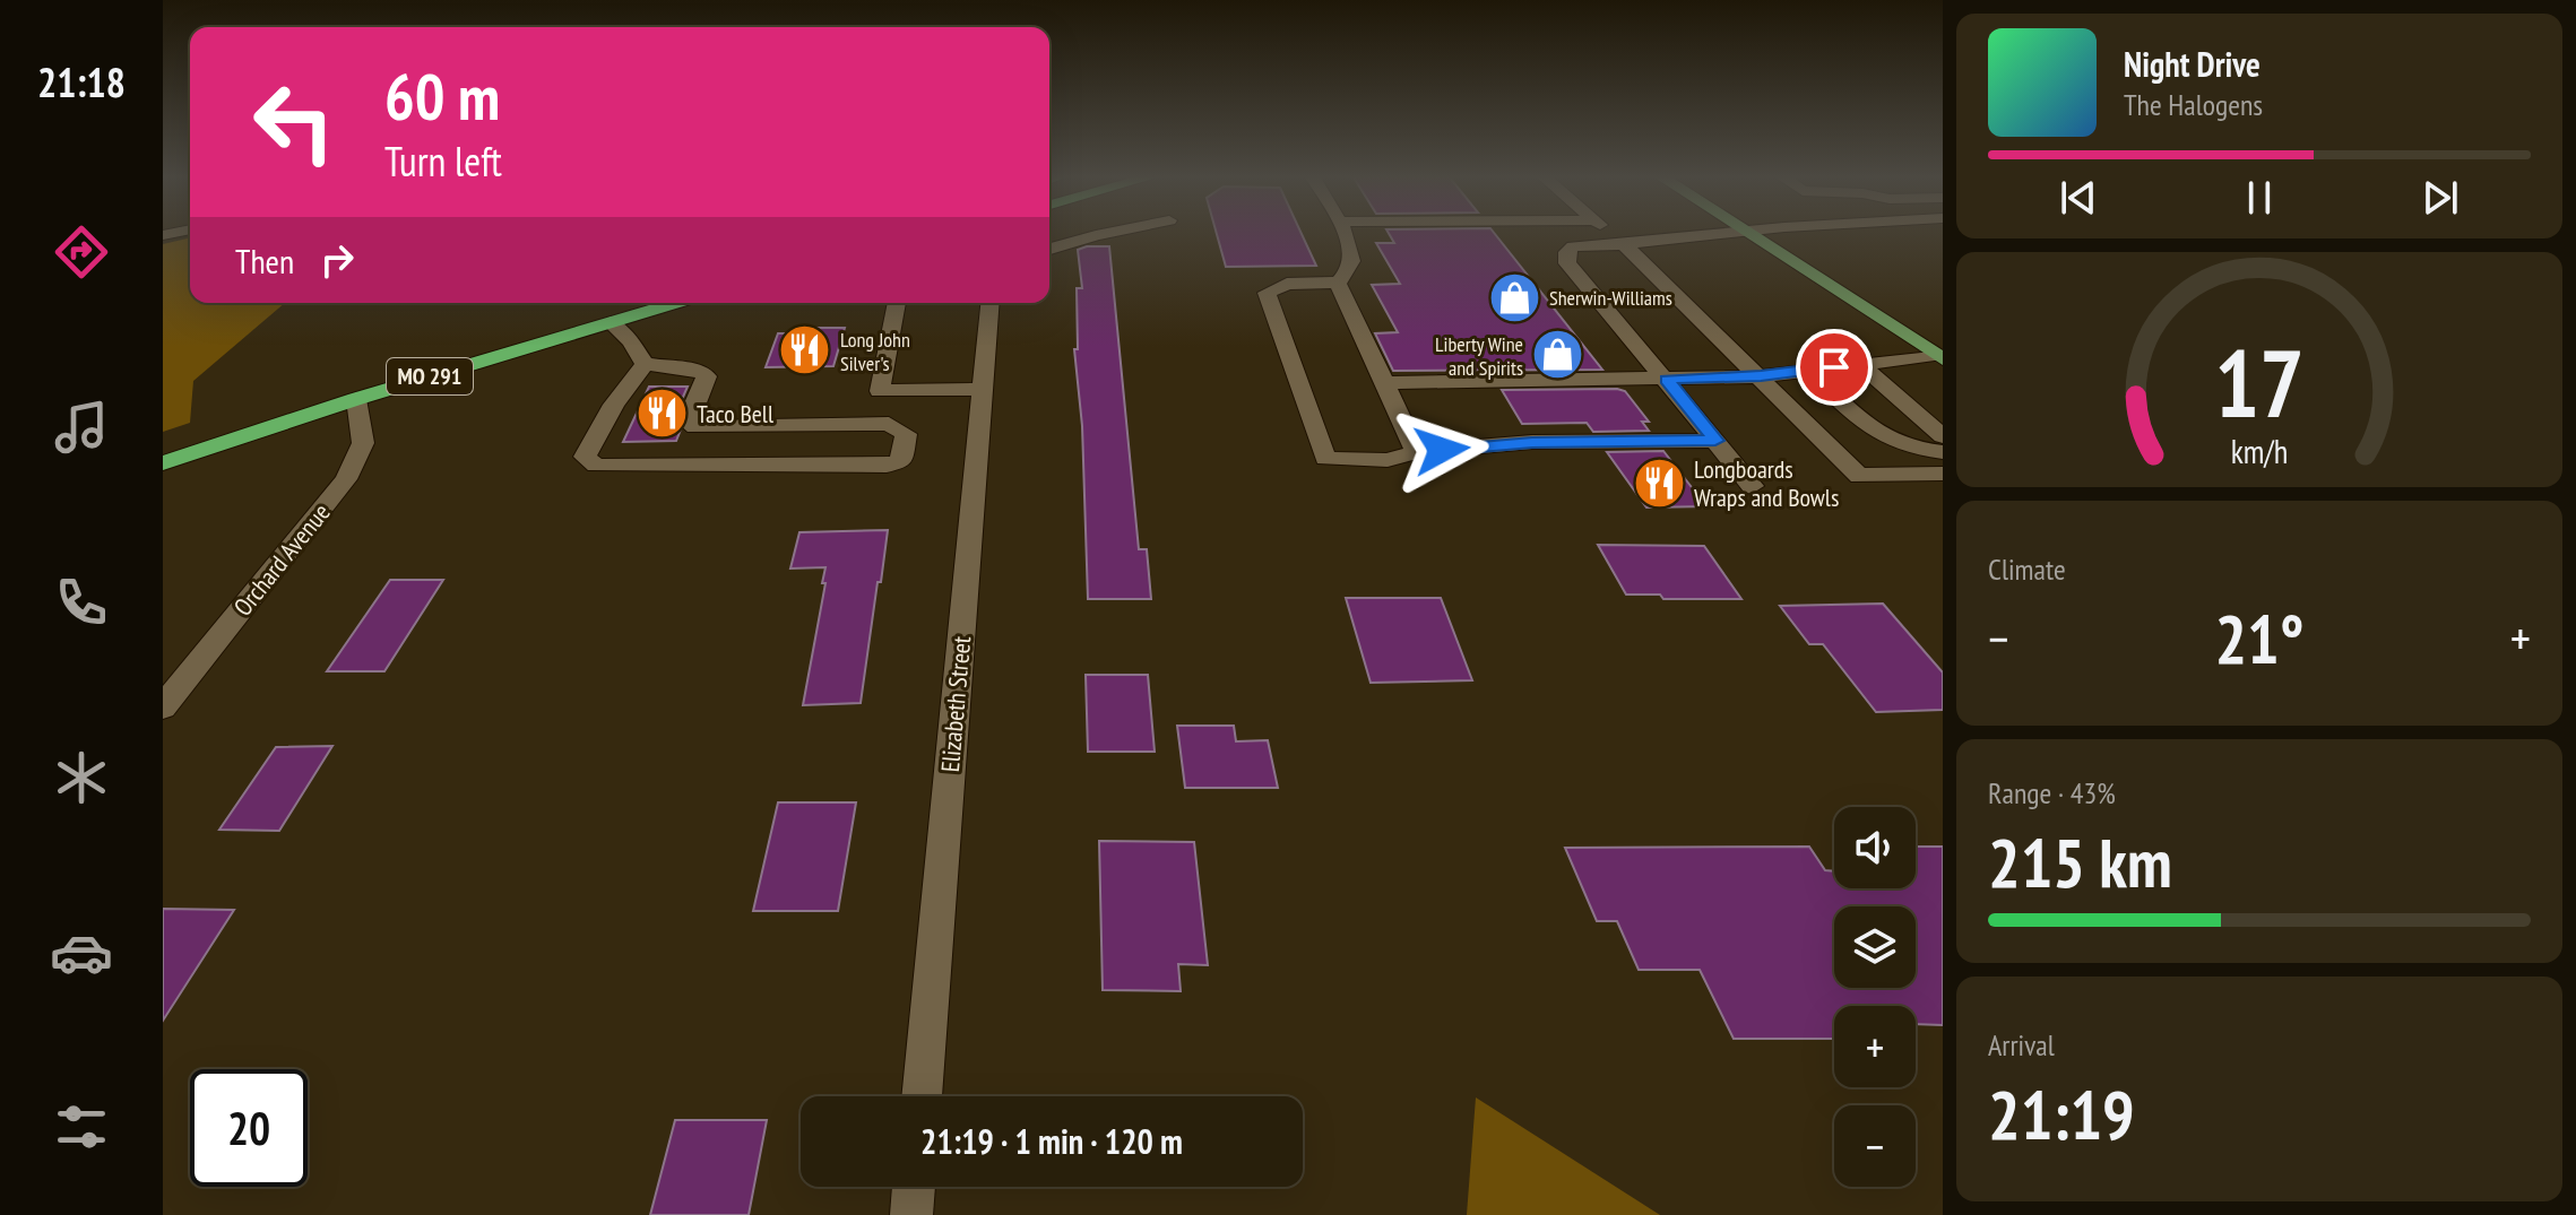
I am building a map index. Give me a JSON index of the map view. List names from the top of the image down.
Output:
{
  "streets": {
    "highway": ["MO 291"],
    "street": ["Orchard Avenue", "Elizabeth Street"]
  },
  "crossings": [
    ["MO 291", "Orchard Avenue"]
  ],
  "places": {
    "shop": ["Sherwin-Williams", "Liberty Wine and Spirits"],
    "restaurant": ["Long John Silver's", "Taco Bell", "Longboards Wraps and Bowls"]
  },
  "page": {
    "tabs": "21:18",
    "turn": ["60 m", "Turn left"],
    "song": ["Night Drive", "The Halogens"],
    "then": "Then",
    "tile": [
      "Climate",
      ["Range · 43%", "215 km"],
      ["Arrival", "21:19"]
    ],
    "heat": ["−", "21°", "+"],
    "map_buttons": ["+", "−"],
    "limit": "20",
    "trip": "21:19 · 1 min · 120 m",
    "gauge": ["17", "km/h"]
  }
}
